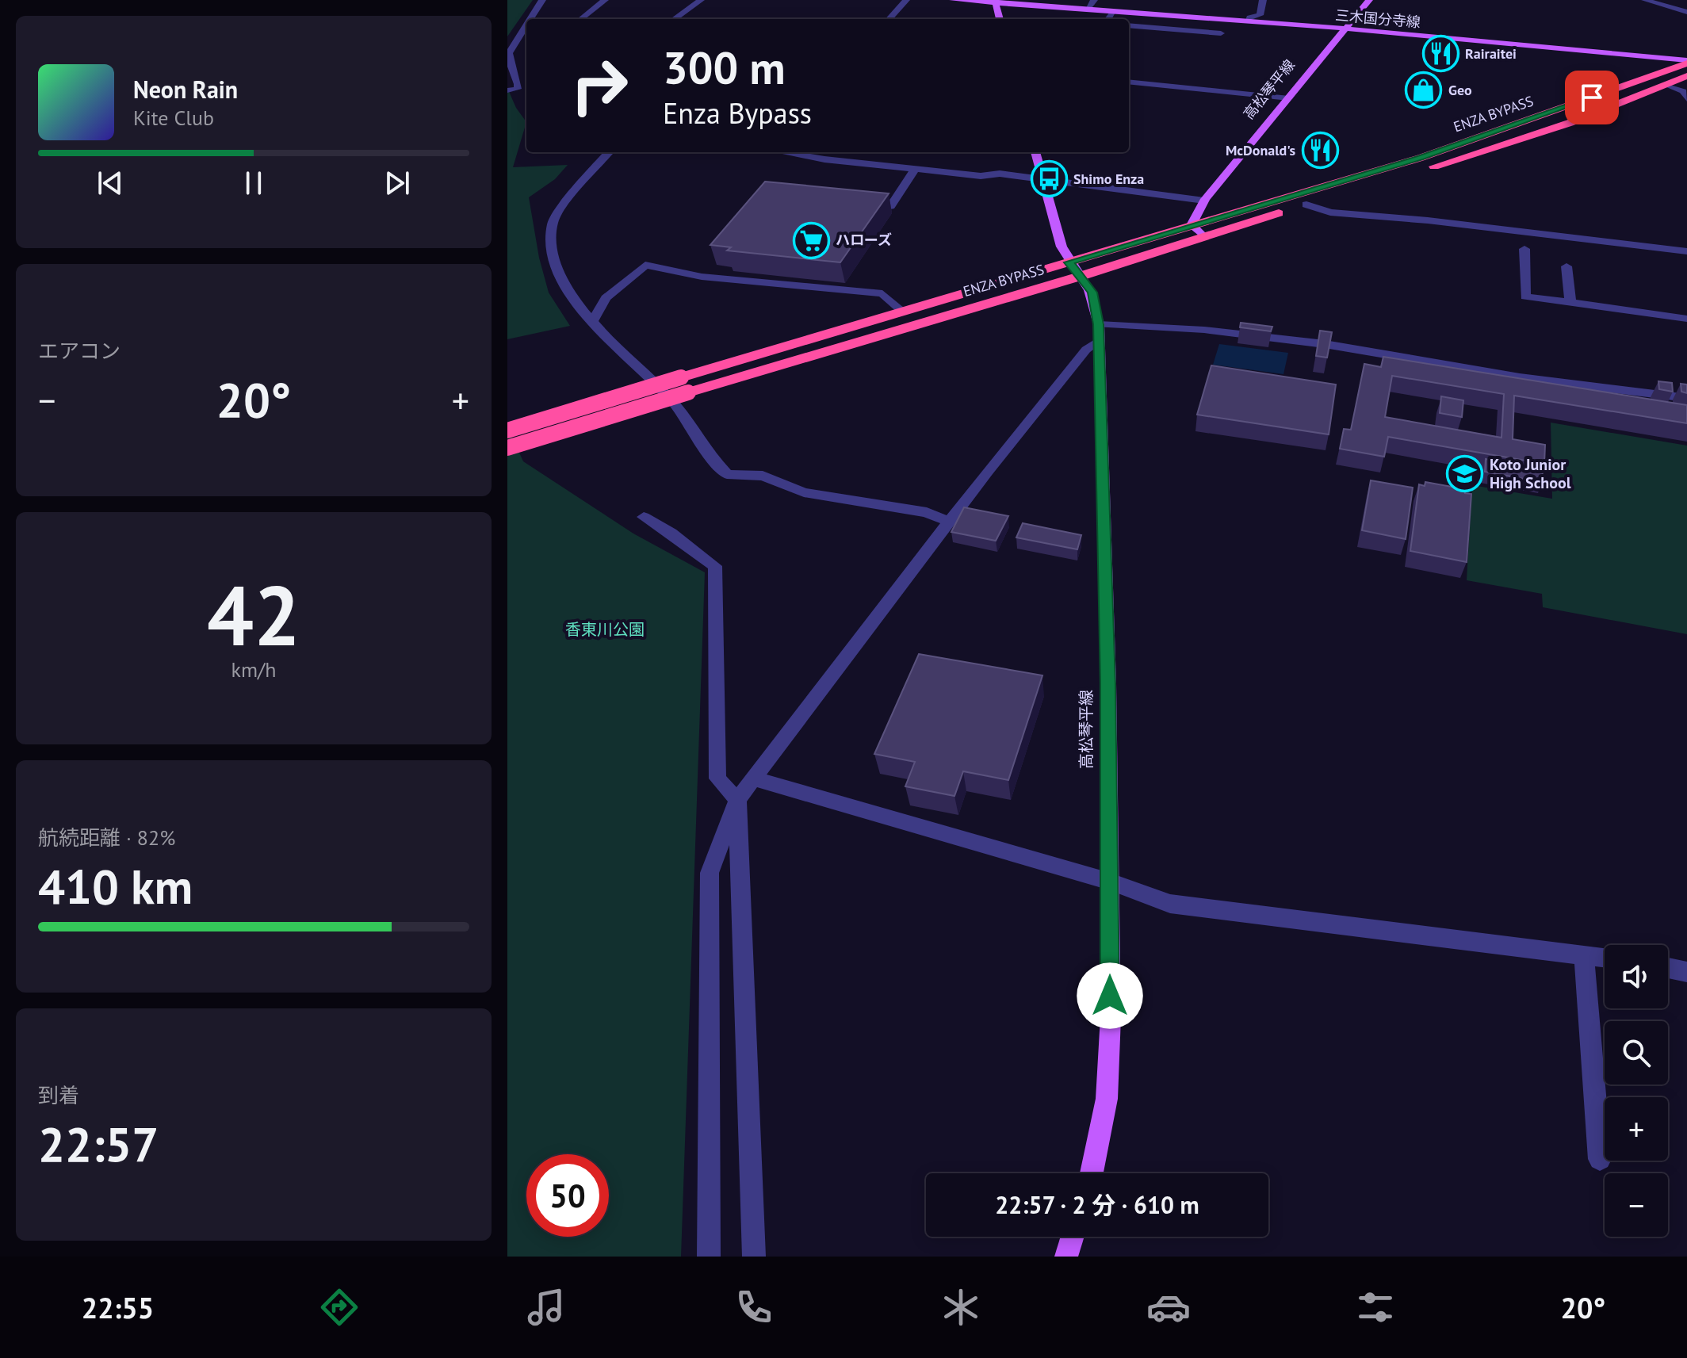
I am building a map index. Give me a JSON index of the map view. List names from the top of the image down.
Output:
{
  "streets": {
    "highway": ["ENZA BYPASS"],
    "main road": ["三木国分寺線", "高松琴平線"]
  },
  "crossings": [
    ["三木国分寺線", "高松琴平線"],
    ["三木国分寺線", "ENZA BYPASS"],
    ["高松琴平線", "ENZA BYPASS"]
  ],
  "parks": ["香東川公園"],
  "places": {
    "restaurant": ["Rairaitei", "McDonald's"],
    "shop": ["Geo"],
    "bus stop": ["Shimo Enza"],
    "supermarket": ["ハローズ"],
    "school or university": ["Koto Junior High School"]
  },
  "page": {
    "turn": ["300 m", "Enza Bypass"],
    "song": ["Neon Rain", "Kite Club"],
    "tile": [
      "エアコン",
      ["42", "km/h"],
      ["航続距離 · 82%", "410 km"],
      ["到着", "22:57"]
    ],
    "heat": ["−", "20°", "+"],
    "map_buttons": ["+", "−"],
    "limit": "50",
    "trip": "22:57 · 2 分 · 610 m",
    "tabs": ["22:55", "20°"]
  }
}
